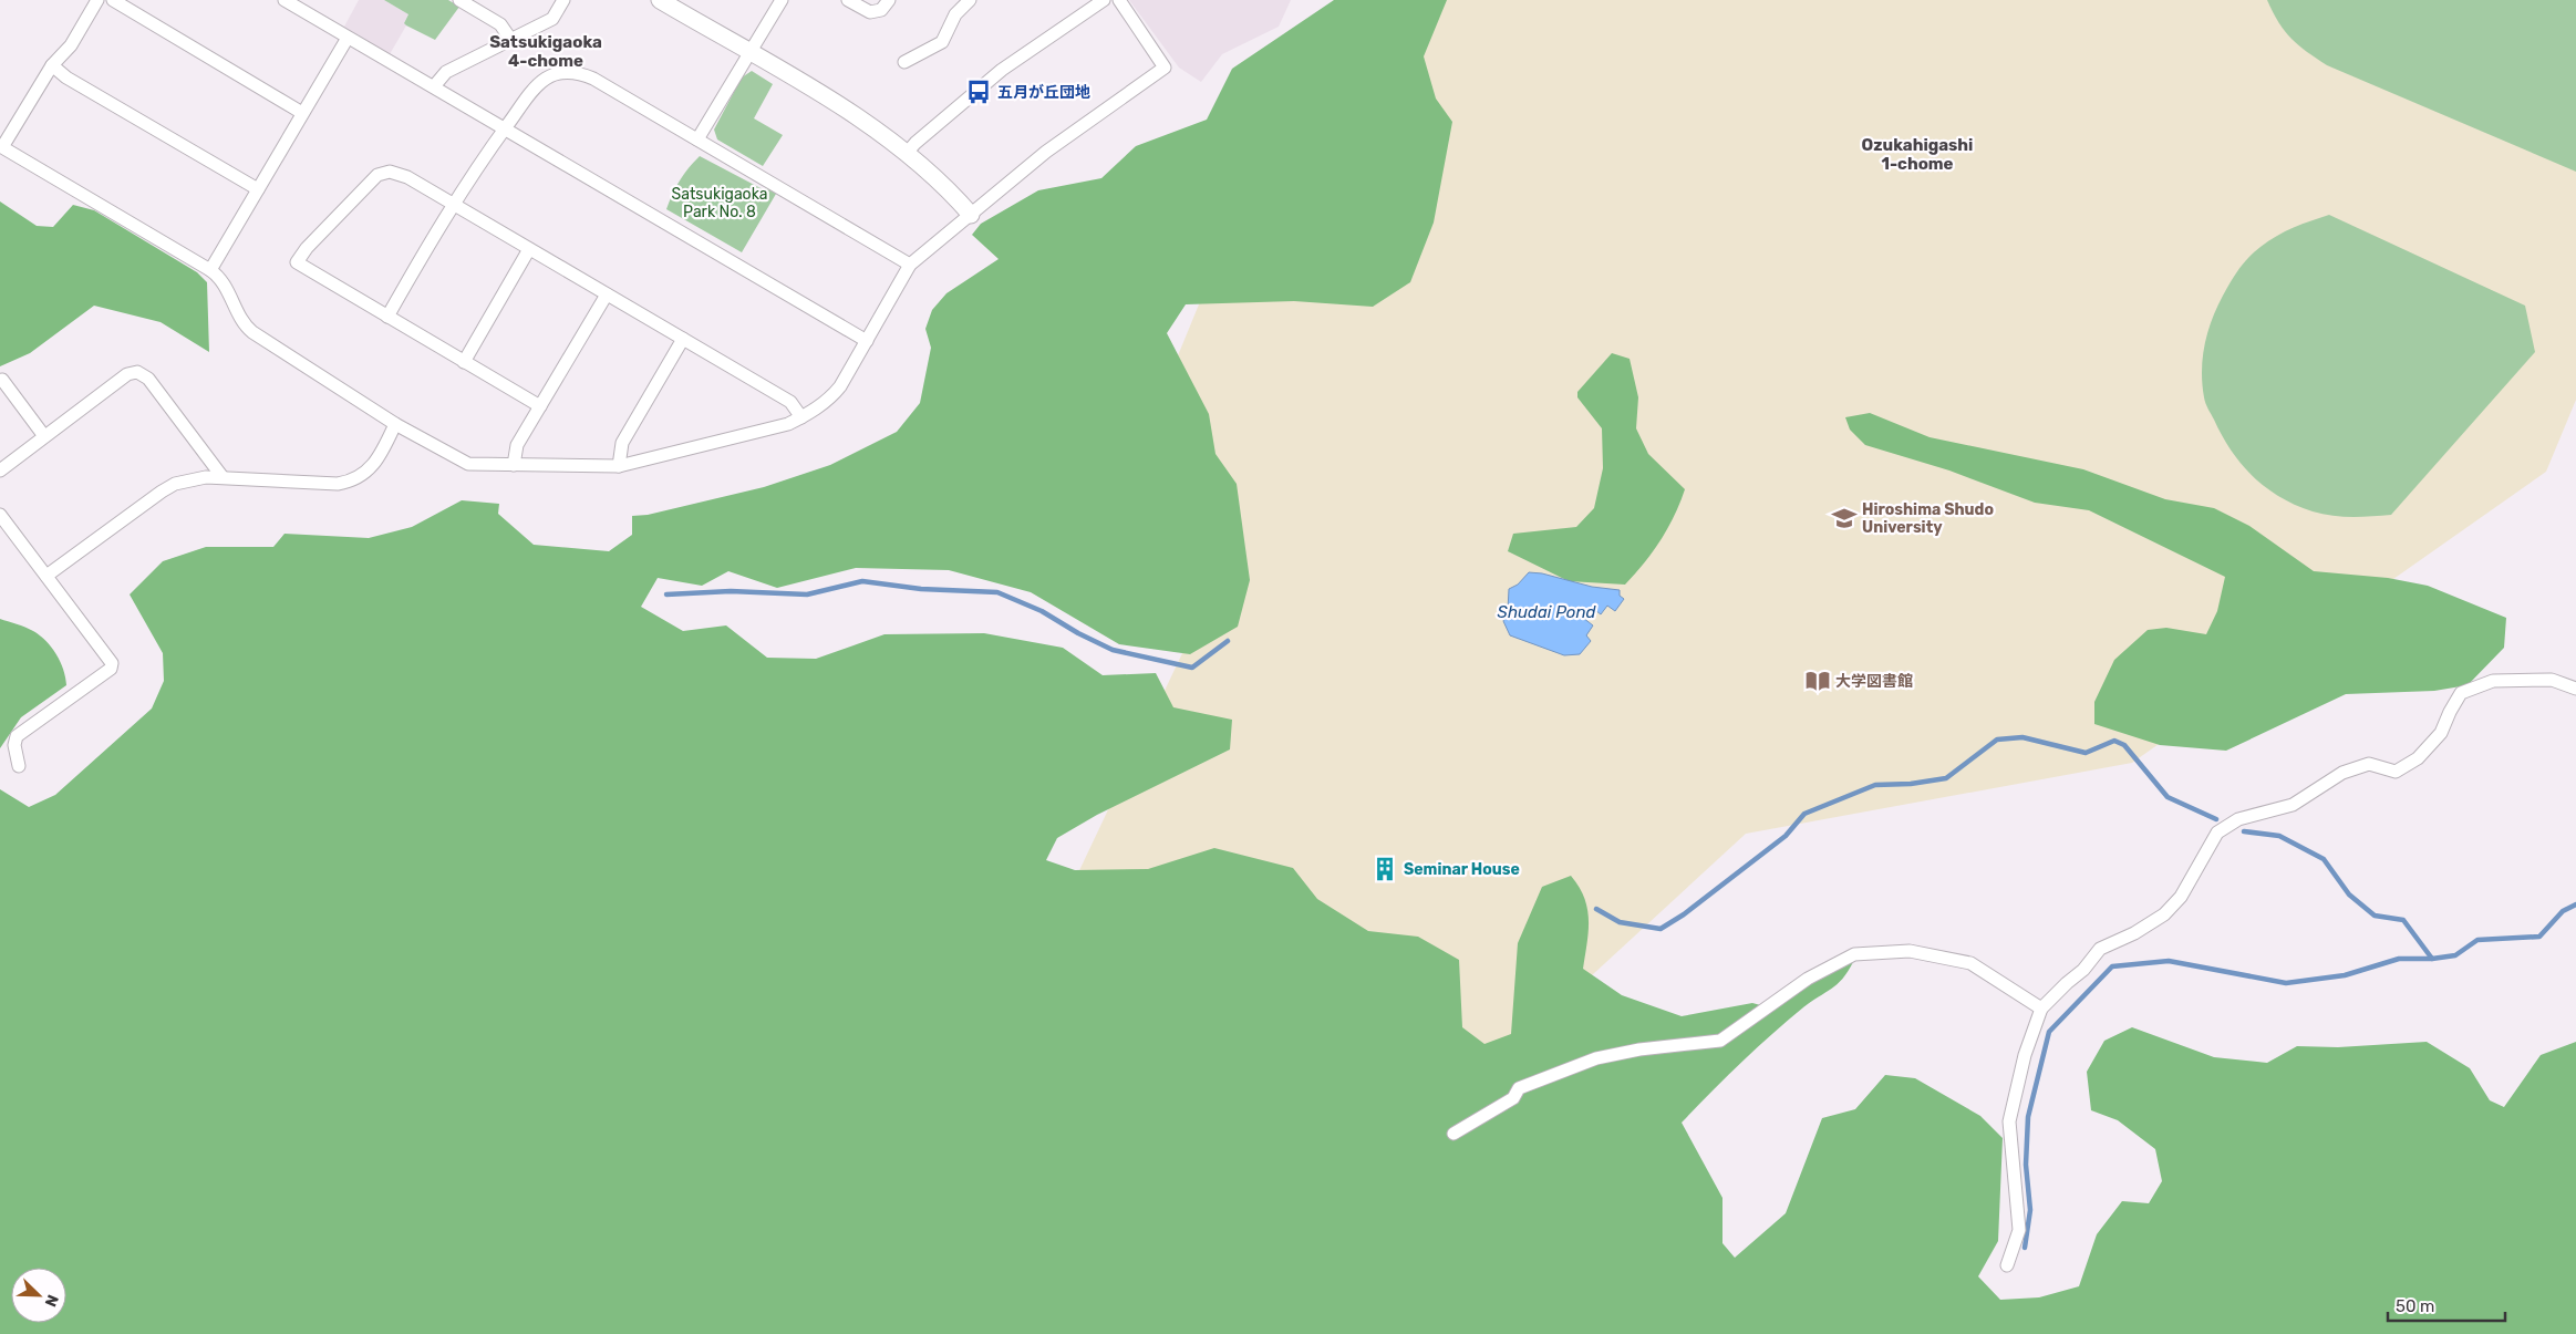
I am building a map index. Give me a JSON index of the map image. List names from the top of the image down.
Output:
{
  "districts": ["Satsukigaoka 4-chome", "Ozukahigashi 1-chome"],
  "water": ["Shudai Pond"],
  "parks": ["Satsukigaoka Park No. 8"],
  "places": {
    "bus stop": ["五月が丘団地"],
    "school or university": ["Hiroshima Shudo University"],
    "library": ["大学図書館"],
    "building": ["Seminar House"]
  },
  "scale_bar": "50 m",
  "north": "bottom right"
}
